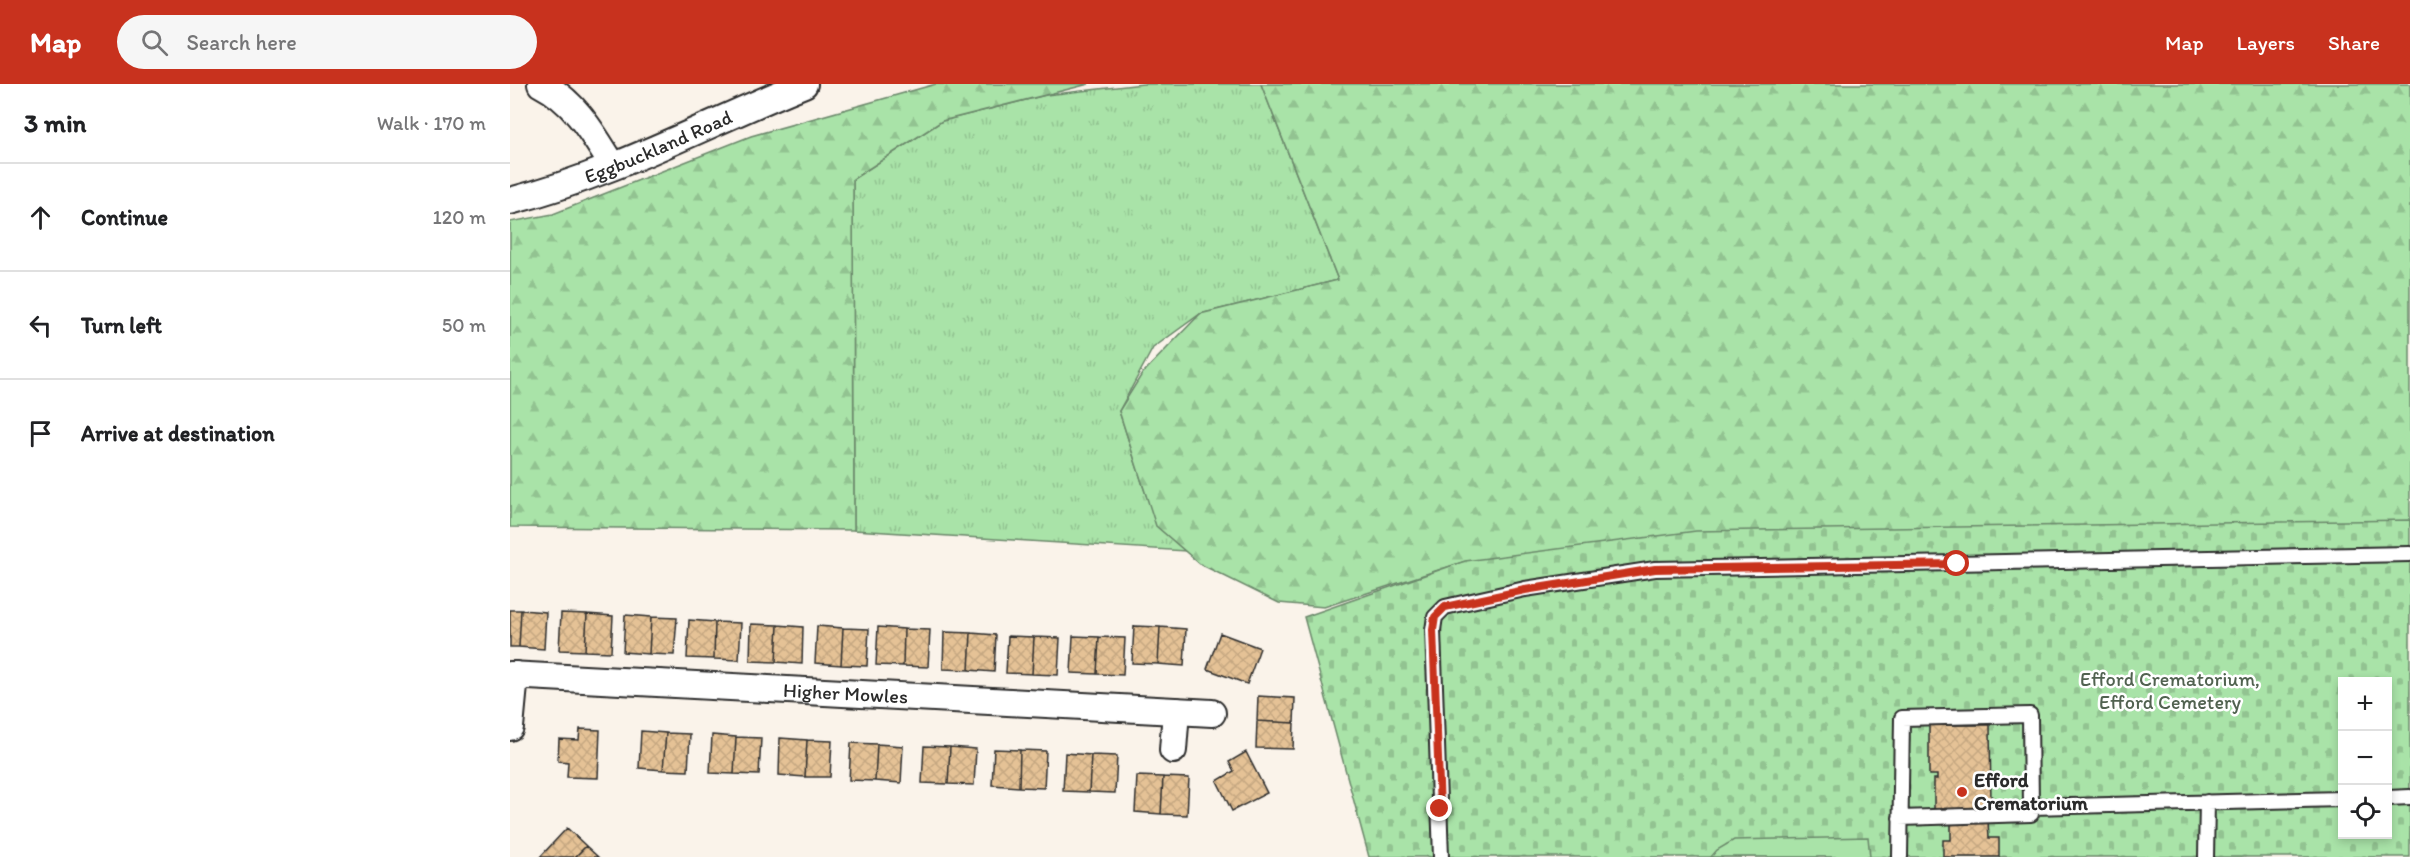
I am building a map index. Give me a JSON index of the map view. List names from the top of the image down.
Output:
{
  "streets": {
    "street": ["Eggbuckland Road", "Higher Mowles"]
  },
  "parks": ["Efford Crematorium, Efford Cemetery"],
  "places": ["Efford Crematorium"],
  "page": {
    "header": "Map",
    "search": "Search here",
    "nav": ["Map", "Layers", "Share"],
    "heading": ["3 min", "Walk · 170 m"],
    "list": [
      ["Continue", "120 m"],
      ["Turn left", "50 m"],
      "Arrive at destination"
    ],
    "map_buttons": ["+", "−"]
  }
}
